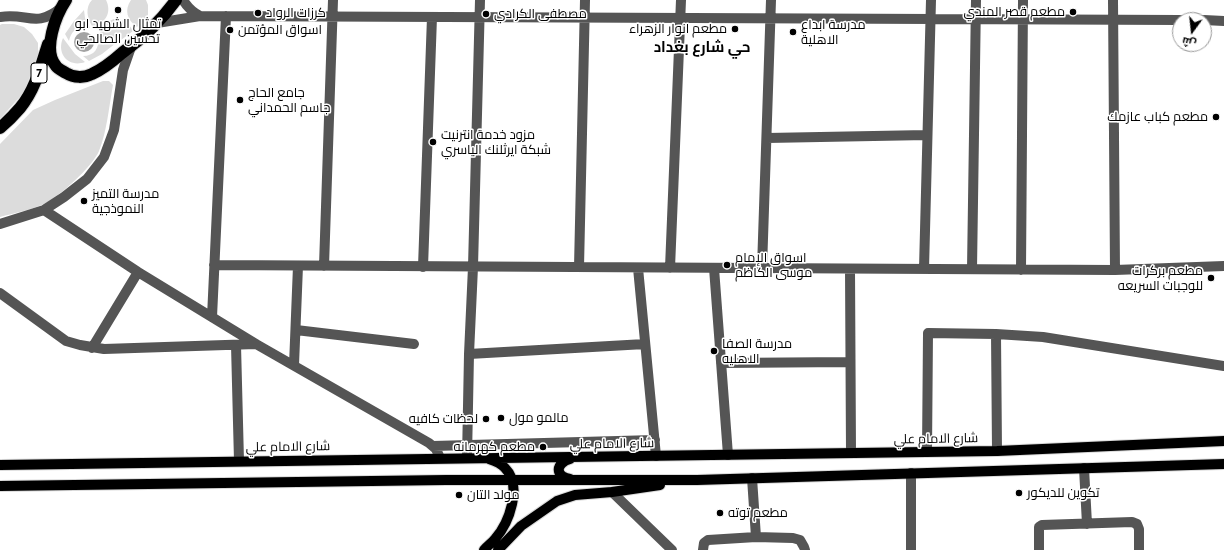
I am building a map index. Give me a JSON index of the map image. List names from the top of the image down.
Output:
{
  "streets": {
    "highway": ["7"],
    "main road": ["شارع الامام علي"]
  },
  "districts": ["حي شارع بغداد"],
  "places": [
    "تمثال الشهيد ابو تحسين الصالحي",
    "مطعم قصر المندي",
    "كرزات الرواد",
    "مصطفى الكرادي",
    "مطعم انوار الزهراء",
    "اسواق المؤتمن",
    "مدرسة ابداع الاهلية",
    "جامع الحاج جاسم الحمداني",
    "مطعم كباب عازمك",
    "مزود خدمة انترنيت شبكة ايرثلنك الياسري",
    "مدرسة التميز النموذجية",
    "اسواق الإمام موسى الكاظم",
    "مطعم بركرات للوجبات السريعه",
    "مدرسة الصفا الاهليه",
    "مالمو مول",
    "لحظات كافيه",
    "مطعم كهرمانه",
    "تكوين للديكور",
    "مولد التان",
    "مطعم توته"
  ],
  "north": "bottom"
}
